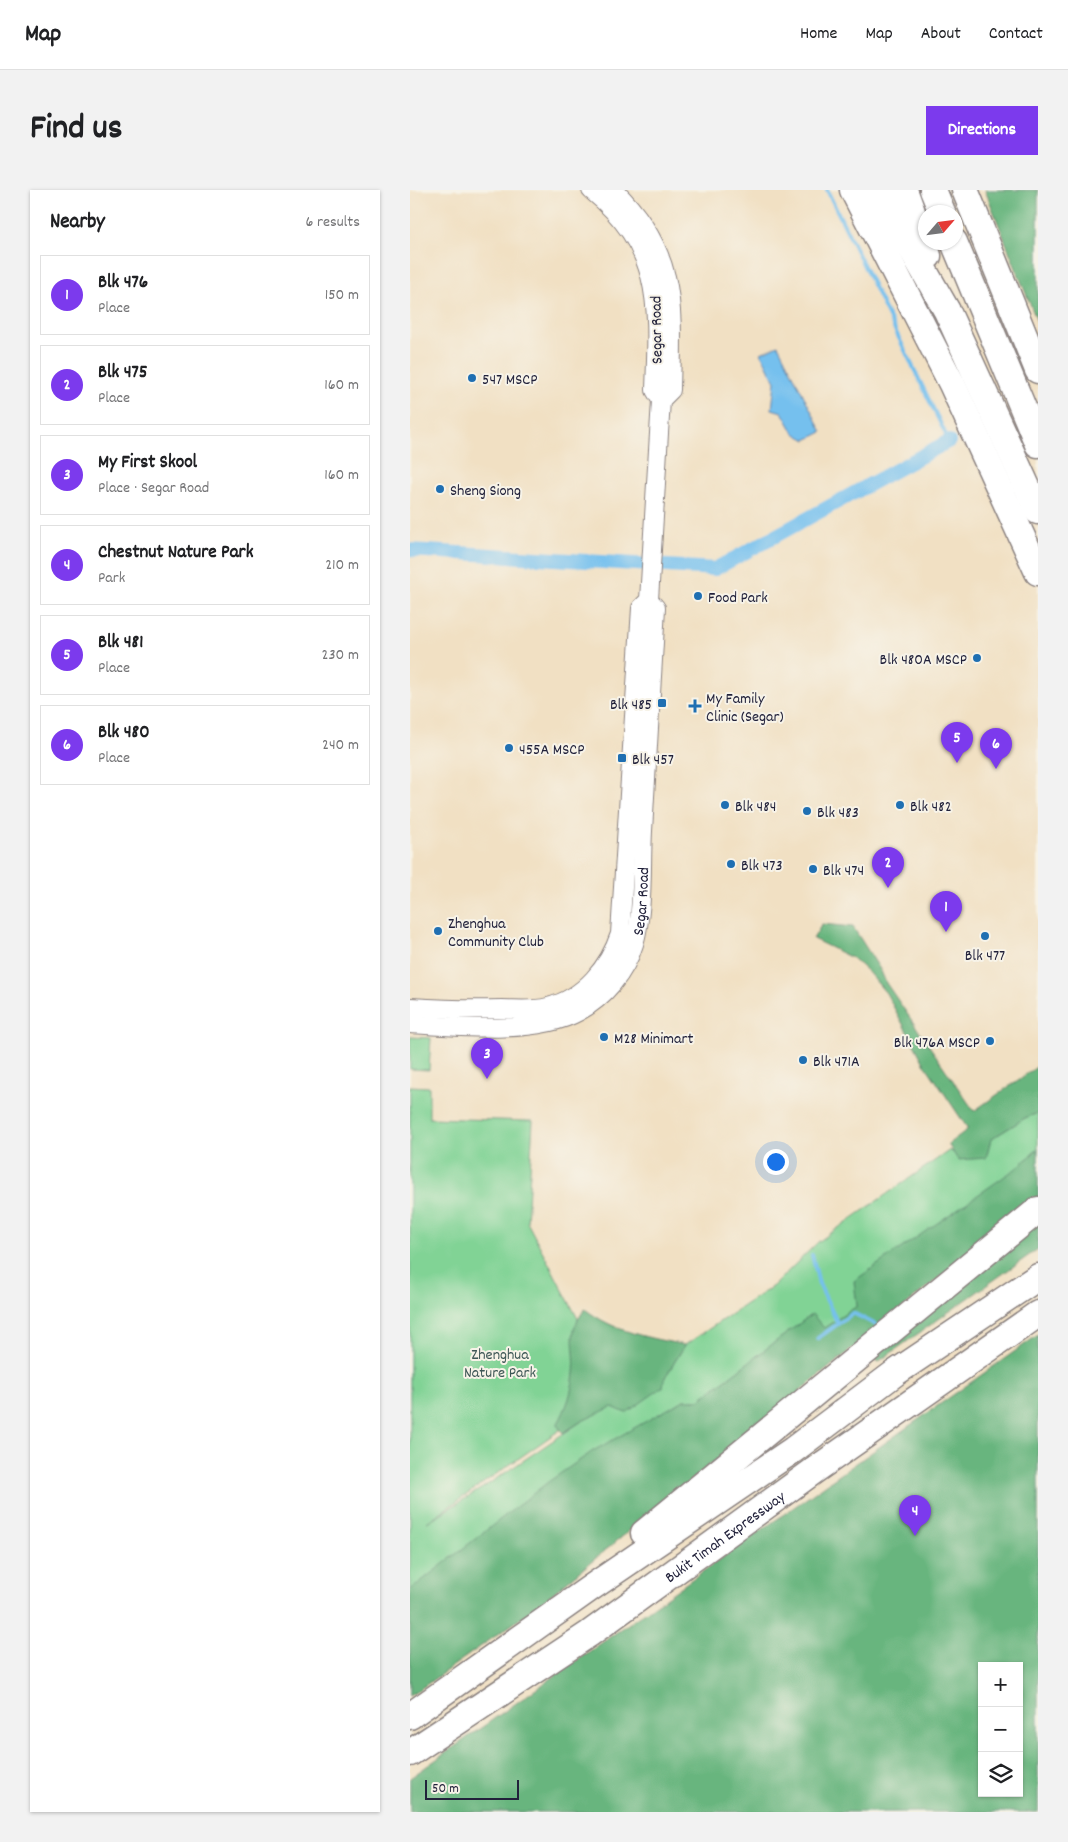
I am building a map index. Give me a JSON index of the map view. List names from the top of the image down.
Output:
{
  "streets": {
    "highway": ["Bukit Timah Expressway"],
    "street": ["Segar Road"]
  },
  "parks": ["Zhenghua Nature Park"],
  "places": {
    "other": [
      "547 MSCP",
      "Sheng Siong",
      "Food Park",
      "Blk 480A MSCP",
      "455A MSCP",
      "Blk 484",
      "Blk 482",
      "Blk 483",
      "Blk 473",
      "Blk 474",
      "Zhenghua Community Club",
      "Blk 477",
      "M28 Minimart",
      "Blk 476A MSCP",
      "Blk 471A"
    ],
    "transit": ["Blk 485", "Blk 457"],
    "health": ["My Family Clinic (Segar)"]
  },
  "scale_bar": "50 m",
  "north": "top right",
  "page": {
    "header": "Map",
    "nav": [
      "Home",
      "Map",
      "About",
      "Contact"
    ],
    "title": "Find us",
    "buttons": "Directions",
    "heading": ["Nearby", "6 results"],
    "list": [
      {
        "mark": "1",
        "name": "Blk 476",
        "note": "Place",
        "value": "150 m"
      },
      {
        "mark": "2",
        "name": "Blk 475",
        "note": "Place",
        "value": "160 m"
      },
      {
        "mark": "3",
        "name": "My First Skool",
        "note": "Place · Segar Road",
        "value": "160 m"
      },
      {
        "mark": "4",
        "name": "Chestnut Nature Park",
        "note": "Park",
        "value": "210 m"
      },
      {
        "mark": "5",
        "name": "Blk 481",
        "note": "Place",
        "value": "230 m"
      },
      {
        "mark": "6",
        "name": "Blk 480",
        "note": "Place",
        "value": "240 m"
      }
    ],
    "pins": [
      "5",
      "6",
      "2",
      "1",
      "3",
      "4"
    ],
    "map_buttons": ["+", "−"],
    "scale": "50 m"
  }
}
